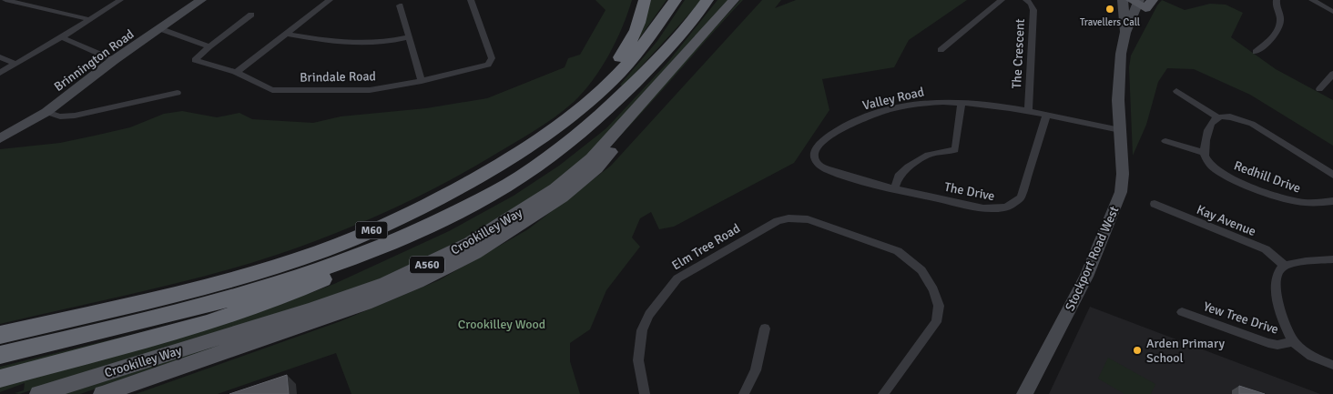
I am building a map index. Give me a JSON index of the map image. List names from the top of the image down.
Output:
{
  "streets": {
    "highway": ["M60"],
    "main road": [
      "Brinnington Road",
      "Crookilley Way",
      "Stockport Road West",
      "A560"
    ],
    "street": [
      "The Crescent",
      "Brindale Road",
      "Valley Road",
      "Redhill Drive",
      "The Drive",
      "Kay Avenue",
      "Elm Tree Road",
      "Yew Tree Drive"
    ]
  },
  "crossings": [
    ["The Crescent", "Valley Road"],
    ["Valley Road", "The Drive"],
    ["Kay Avenue", "Yew Tree Drive"]
  ],
  "parks": ["Crookilley Wood"],
  "places": ["Travellers Call", "Arden Primary School"]
}
